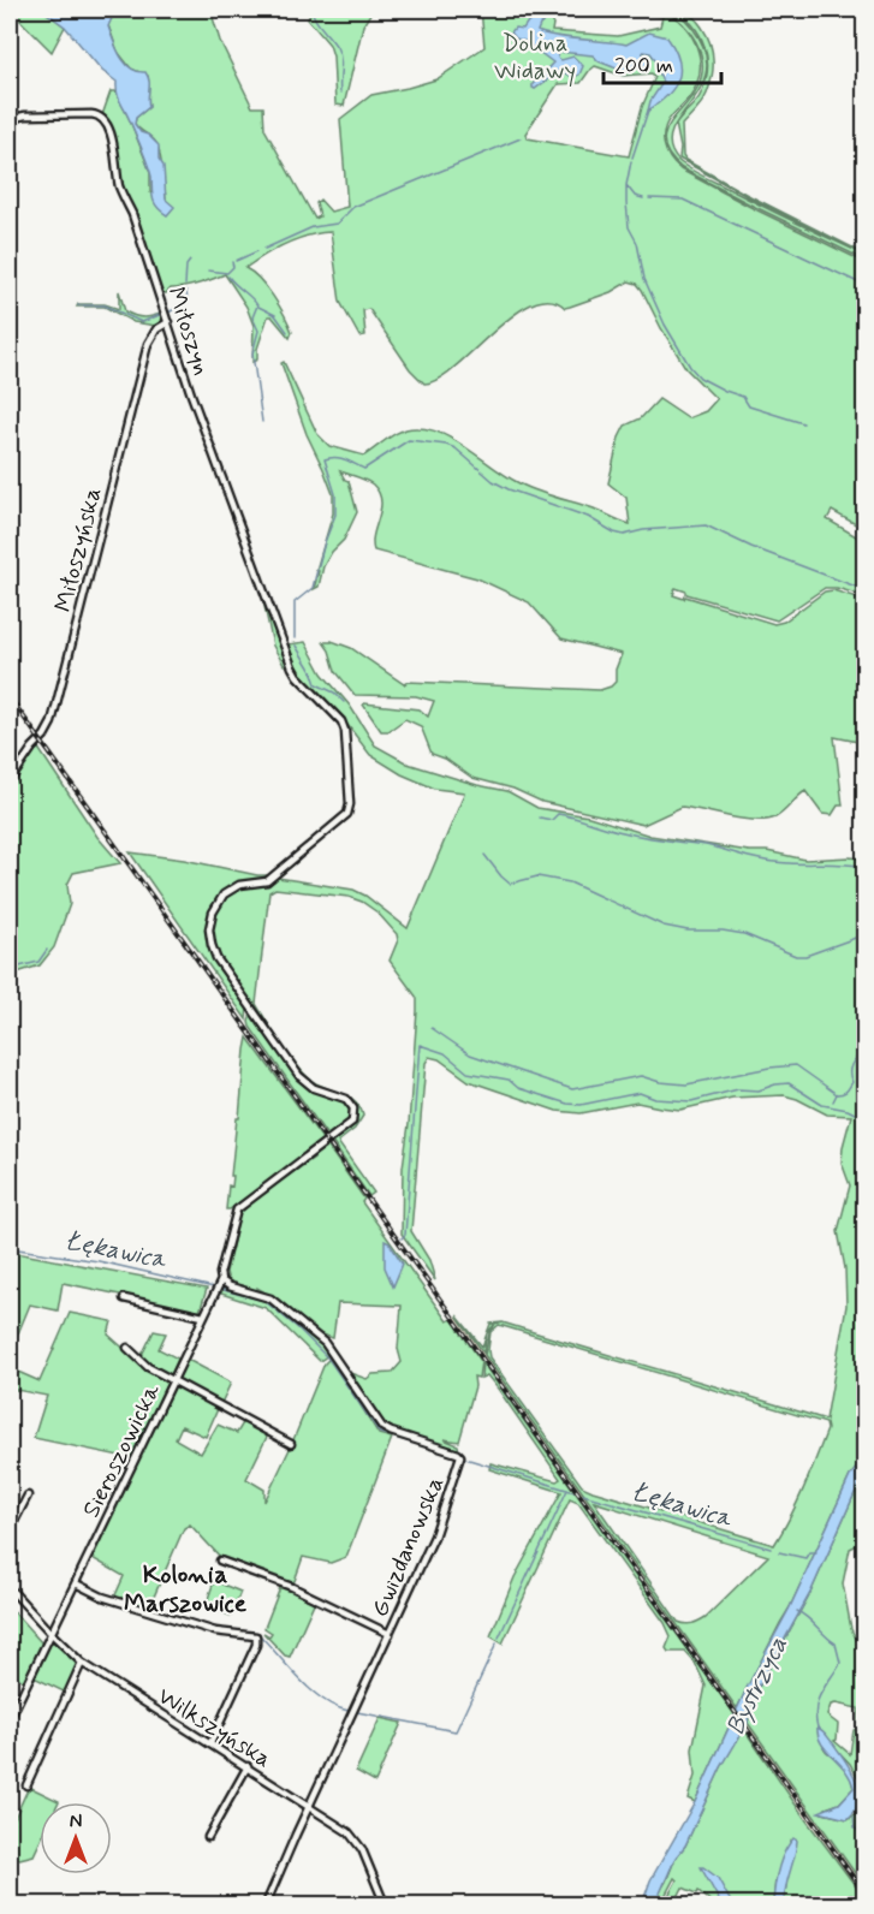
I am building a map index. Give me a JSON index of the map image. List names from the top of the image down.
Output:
{
  "streets": {
    "street": [
      "Miłoszyn",
      "Miłoszyńska",
      "Sieroszowicka",
      "Gwizdanowska",
      "Wilkszyńska"
    ]
  },
  "crossings": [
    ["Miłoszyn", "Miłoszyńska"],
    ["Miłoszyn", "Sieroszowicka"],
    ["Miłoszyn", "Gwizdanowska"],
    ["Sieroszowicka", "Gwizdanowska"],
    ["Sieroszowicka", "Wilkszyńska"],
    ["Gwizdanowska", "Wilkszyńska"]
  ],
  "districts": ["Kolonia Marszowice"],
  "water": ["Łękawica", "Bystrzyca"],
  "parks": ["Dolina Widawy"],
  "scale_bar": "200 m",
  "north": "top"
}
